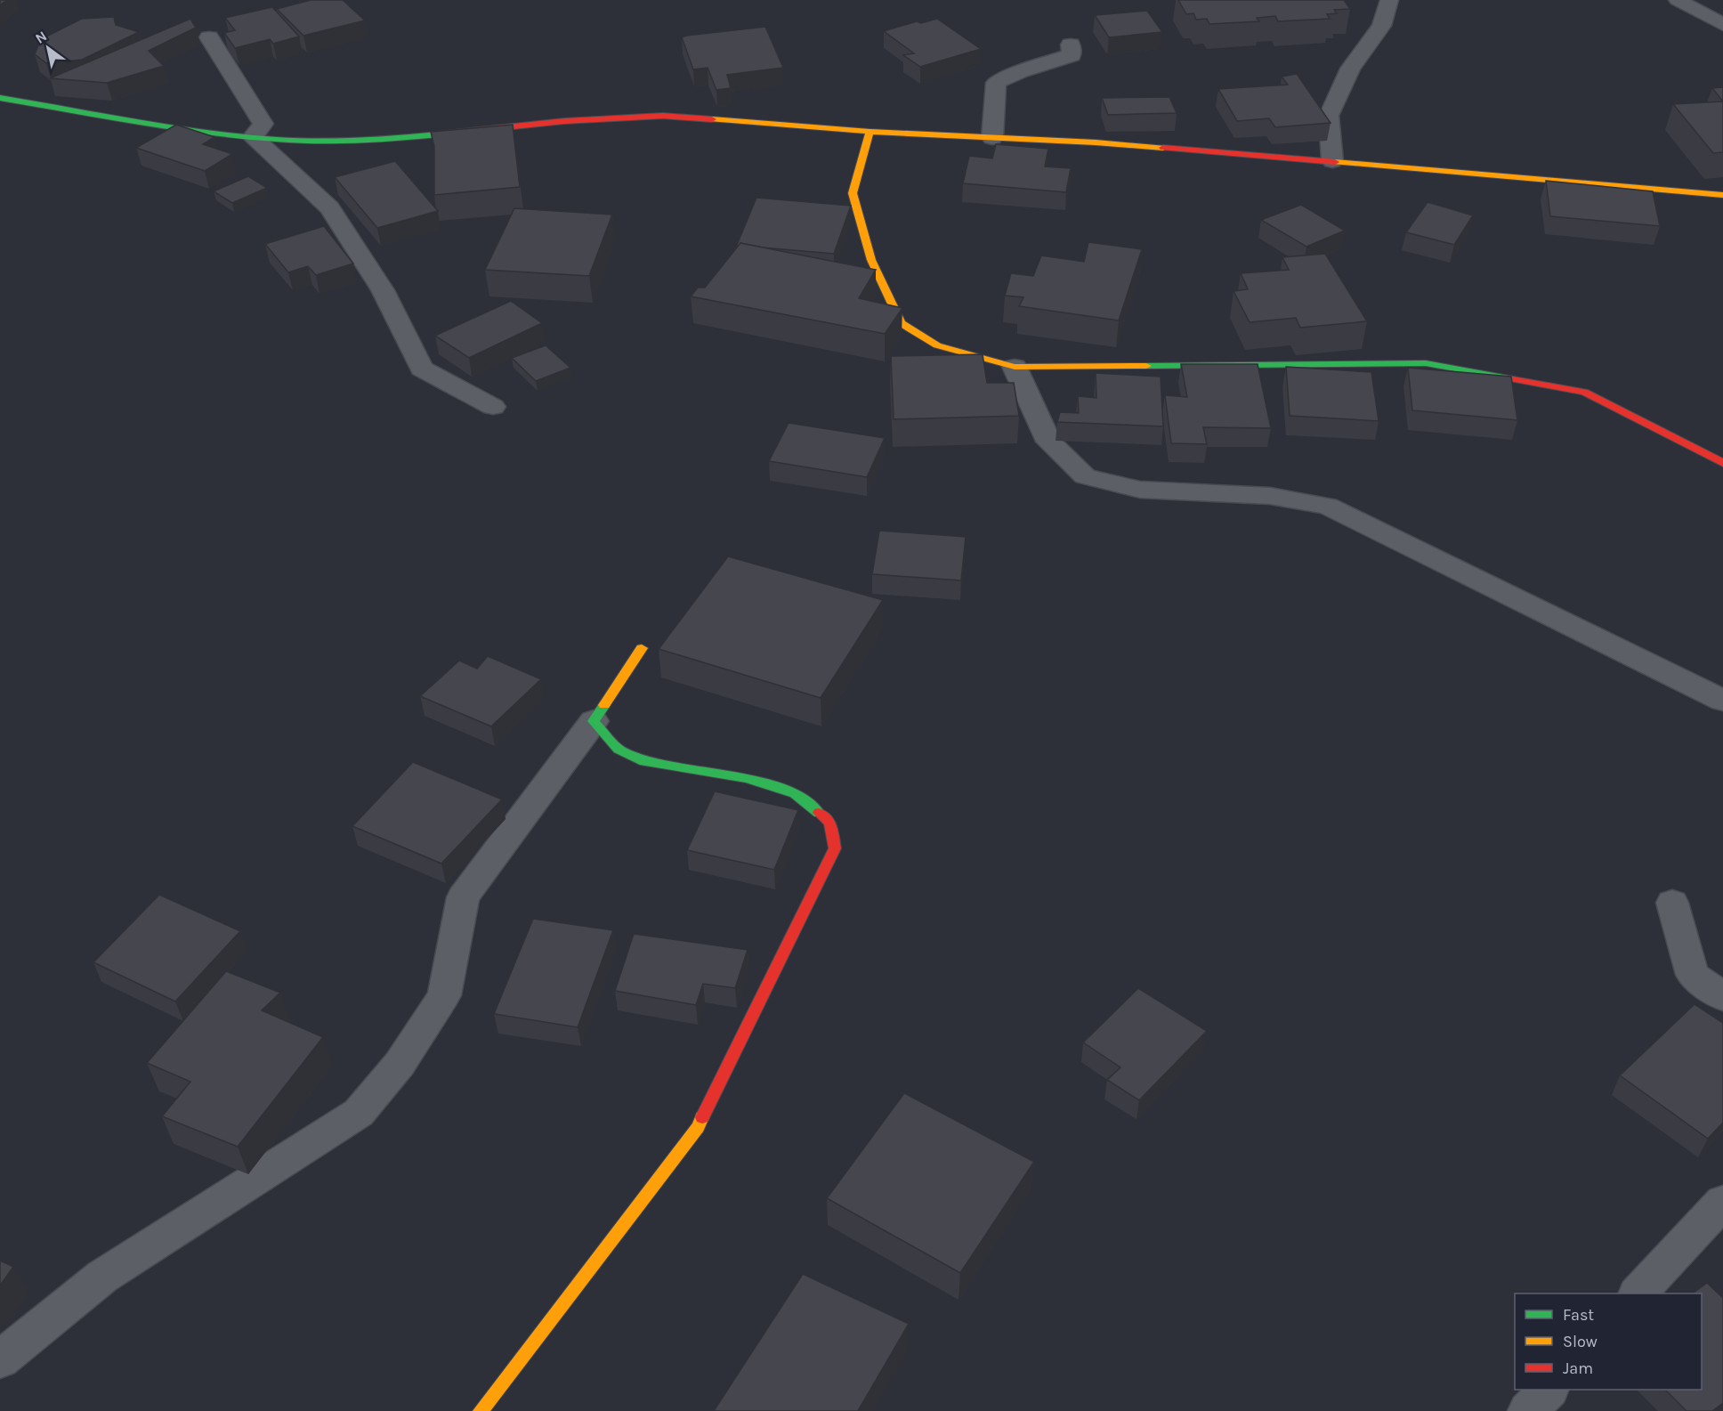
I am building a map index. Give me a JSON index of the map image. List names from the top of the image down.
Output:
{
  "legend": ["Fast", "Slow", "Jam"],
  "north": "top left"
}
